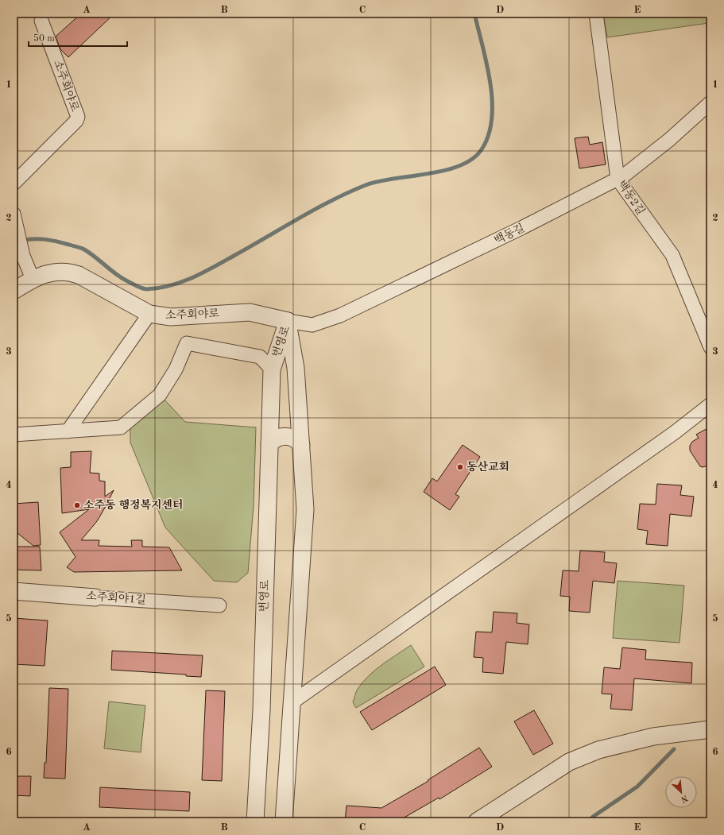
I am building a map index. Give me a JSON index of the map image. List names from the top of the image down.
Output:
{
  "streets": {
    "street": [
      "소주회야로",
      "백동2길",
      "백동길",
      "번영로",
      "소주회야1길"
    ]
  },
  "crossings": [
    ["소주회야로", "백동길"],
    ["소주회야로", "번영로"],
    ["백동2길", "백동길"],
    ["백동길", "번영로"]
  ],
  "places": ["동산교회", "소주동 행정복지센터"],
  "scale_bar": "50 m",
  "north": "bottom right",
  "grid": {
    "columns": [
      "A",
      "B",
      "C",
      "D",
      "E"
    ],
    "rows": [
      "1",
      "2",
      "3",
      "4",
      "5",
      "6"
    ]
  }
}
